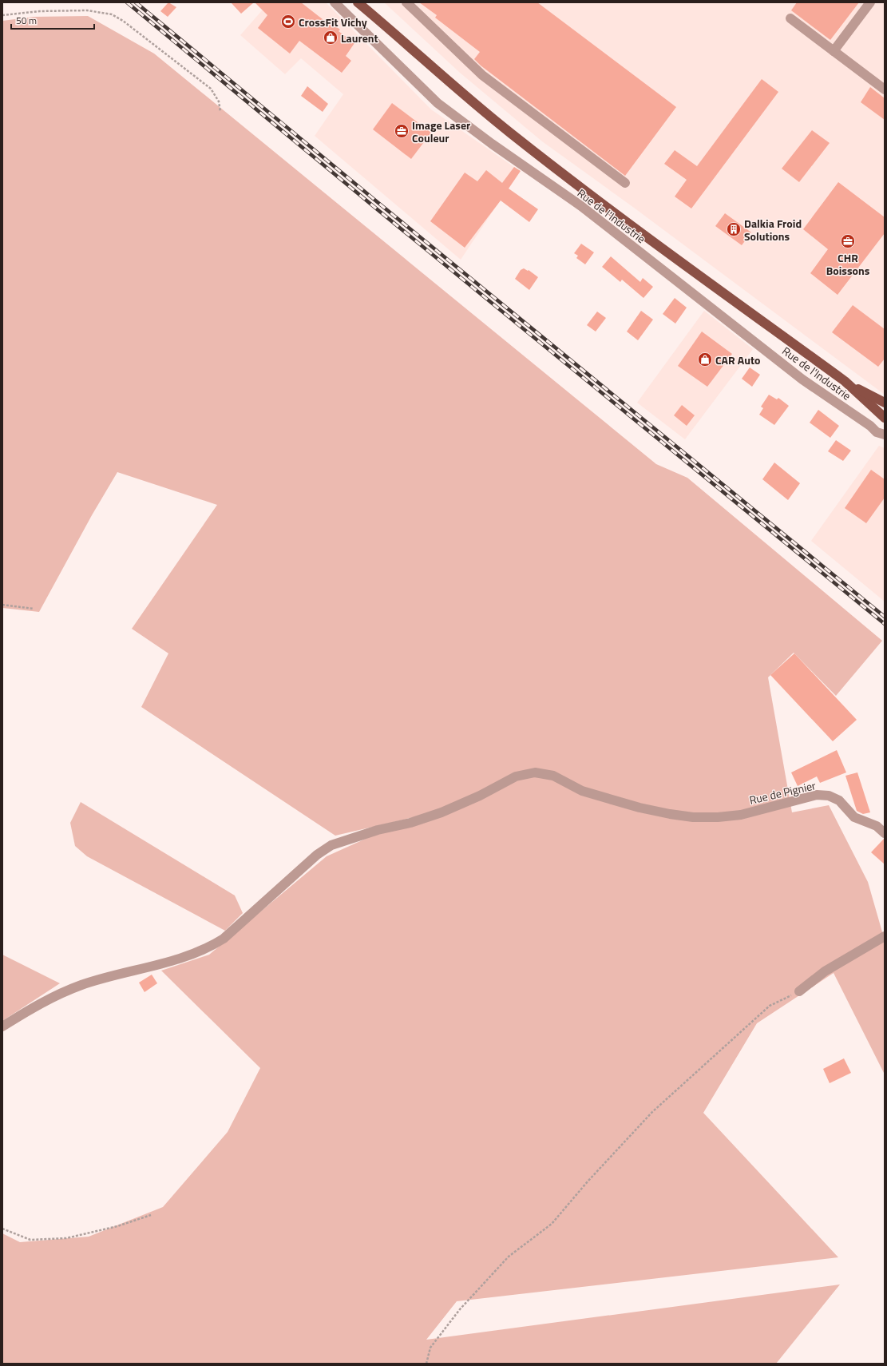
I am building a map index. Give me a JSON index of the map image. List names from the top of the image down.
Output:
{
  "streets": {
    "main road": ["Rue de l'Industrie"],
    "street": ["Rue de Pignier"]
  },
  "places": {
    "sports": ["CrossFit Vichy"],
    "shop": ["Laurent", "CAR Auto"],
    "office": ["Image Laser Couleur", "CHR Boissons"],
    "building": ["Dalkia Froid Solutions"]
  },
  "scale_bar": "50 m"
}
